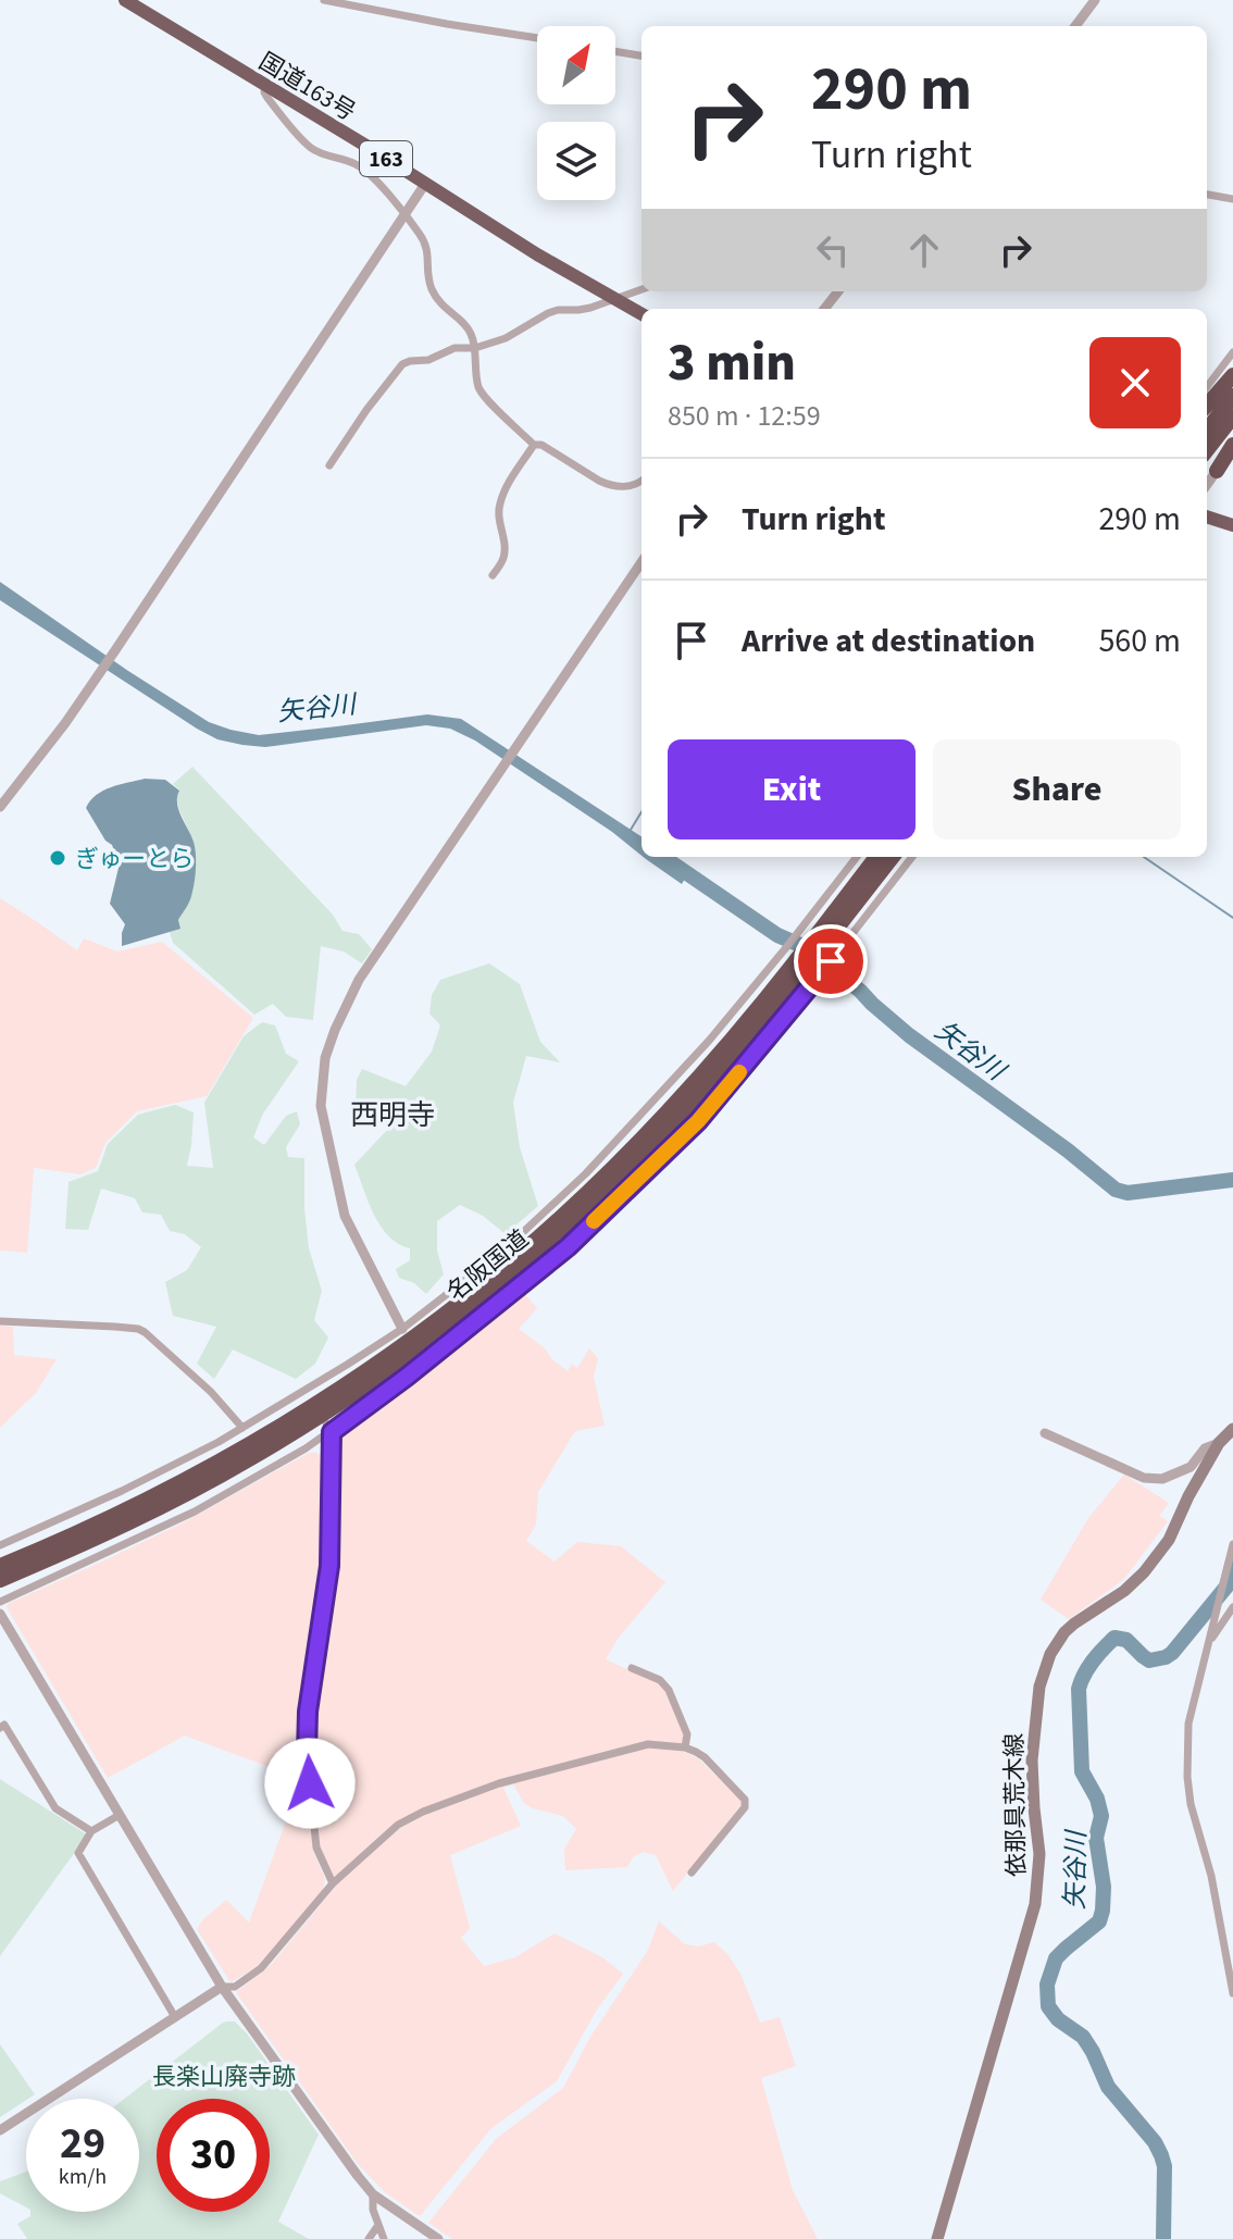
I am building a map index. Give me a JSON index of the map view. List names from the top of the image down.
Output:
{
  "streets": {
    "highway": ["国道163号", "163", "名阪国道"],
    "main road": ["依那具荒木線"]
  },
  "districts": ["西明寺"],
  "water": ["矢谷川"],
  "parks": ["長楽山廃寺跡"],
  "places": ["ぎゅーとら"],
  "north": "top right",
  "page": {
    "turn": ["290 m", "Turn right"],
    "heading": ["3 min", "850 m · 12:59"],
    "list": [
      {
        "name": "Turn right",
        "value": "290 m"
      },
      {
        "name": "Arrive at destination",
        "value": "560 m"
      }
    ],
    "buttons": ["Exit", "Share"],
    "speed": "29 km/h",
    "limit": "30"
  }
}
